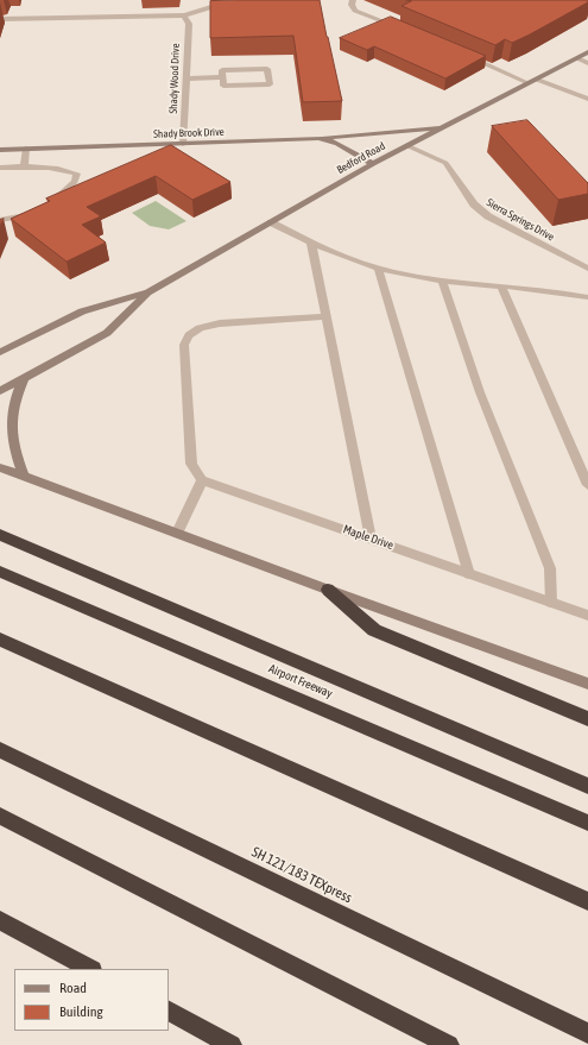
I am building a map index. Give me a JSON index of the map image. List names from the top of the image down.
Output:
{
  "streets": {
    "highway": ["Airport Freeway", "SH 121/183 TEXpress"],
    "main road": ["Shady Brook Drive", "Bedford Road"],
    "street": ["Shady Wood Drive", "Sierra Springs Drive", "Maple Drive"]
  },
  "crossings": [
    ["Shady Wood Drive", "Shady Brook Drive"],
    ["Shady Brook Drive", "Bedford Road"],
    ["Bedford Road", "Sierra Springs Drive"]
  ],
  "legend": ["Road", "Building"]
}
